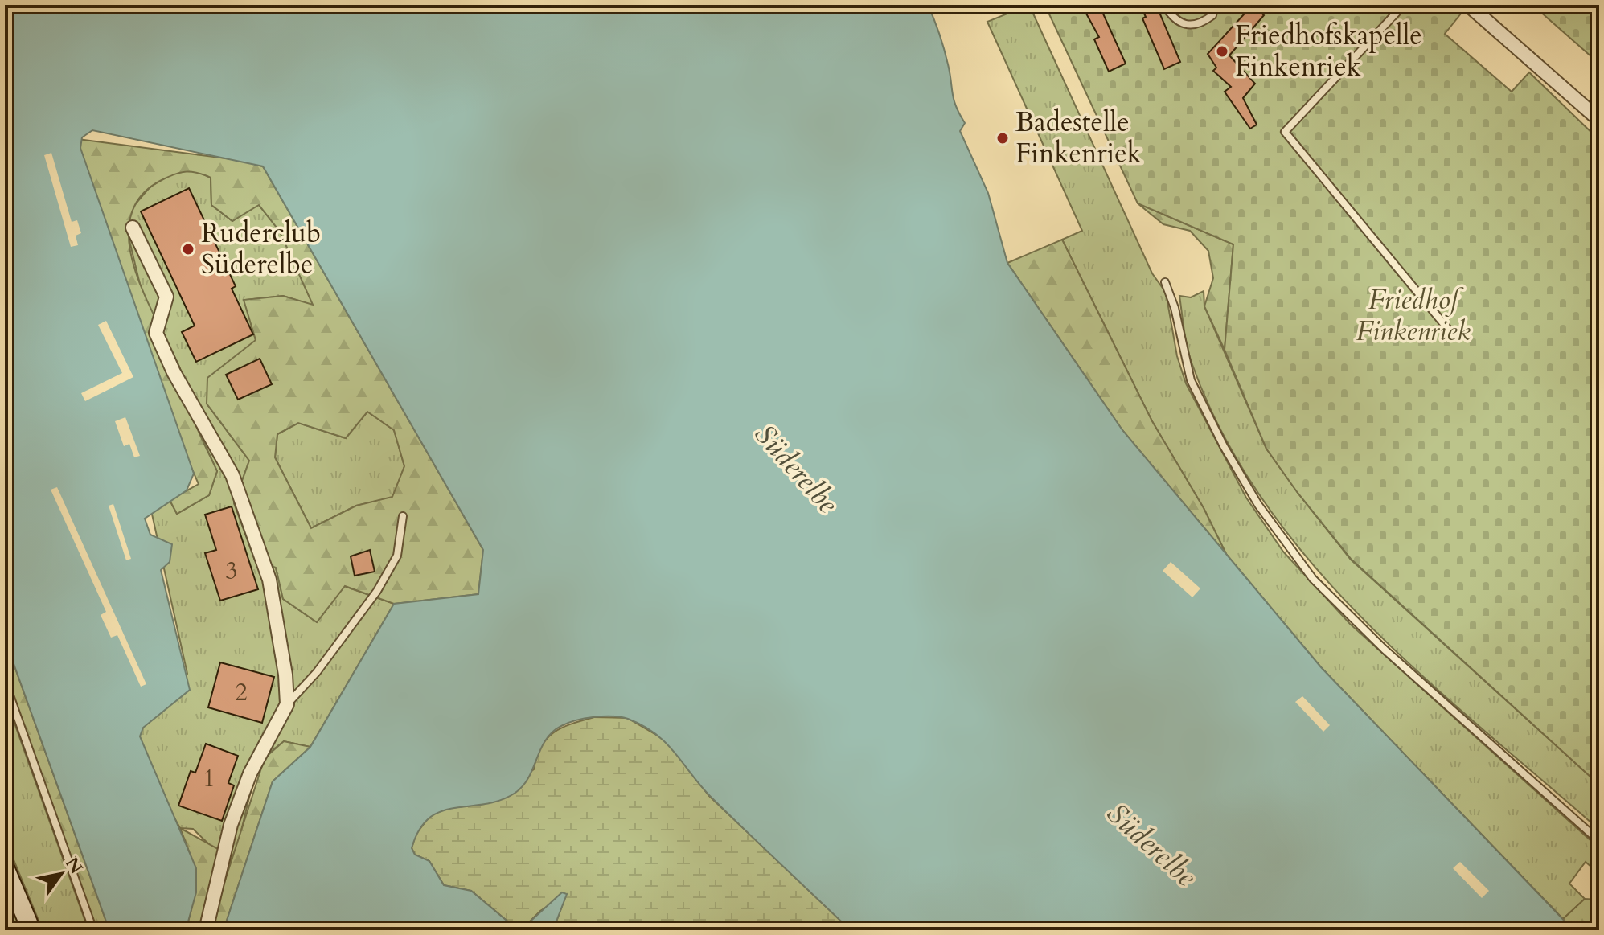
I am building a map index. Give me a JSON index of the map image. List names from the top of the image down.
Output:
{
  "water": ["Süderelbe"],
  "parks": ["Friedhof Finkenriek"],
  "places": ["Friedhofskapelle Finkenriek", "Badestelle Finkenriek", "Ruderclub Süderelbe"],
  "house_numbers": ["3", "2", "1"],
  "north": "top right"
}
